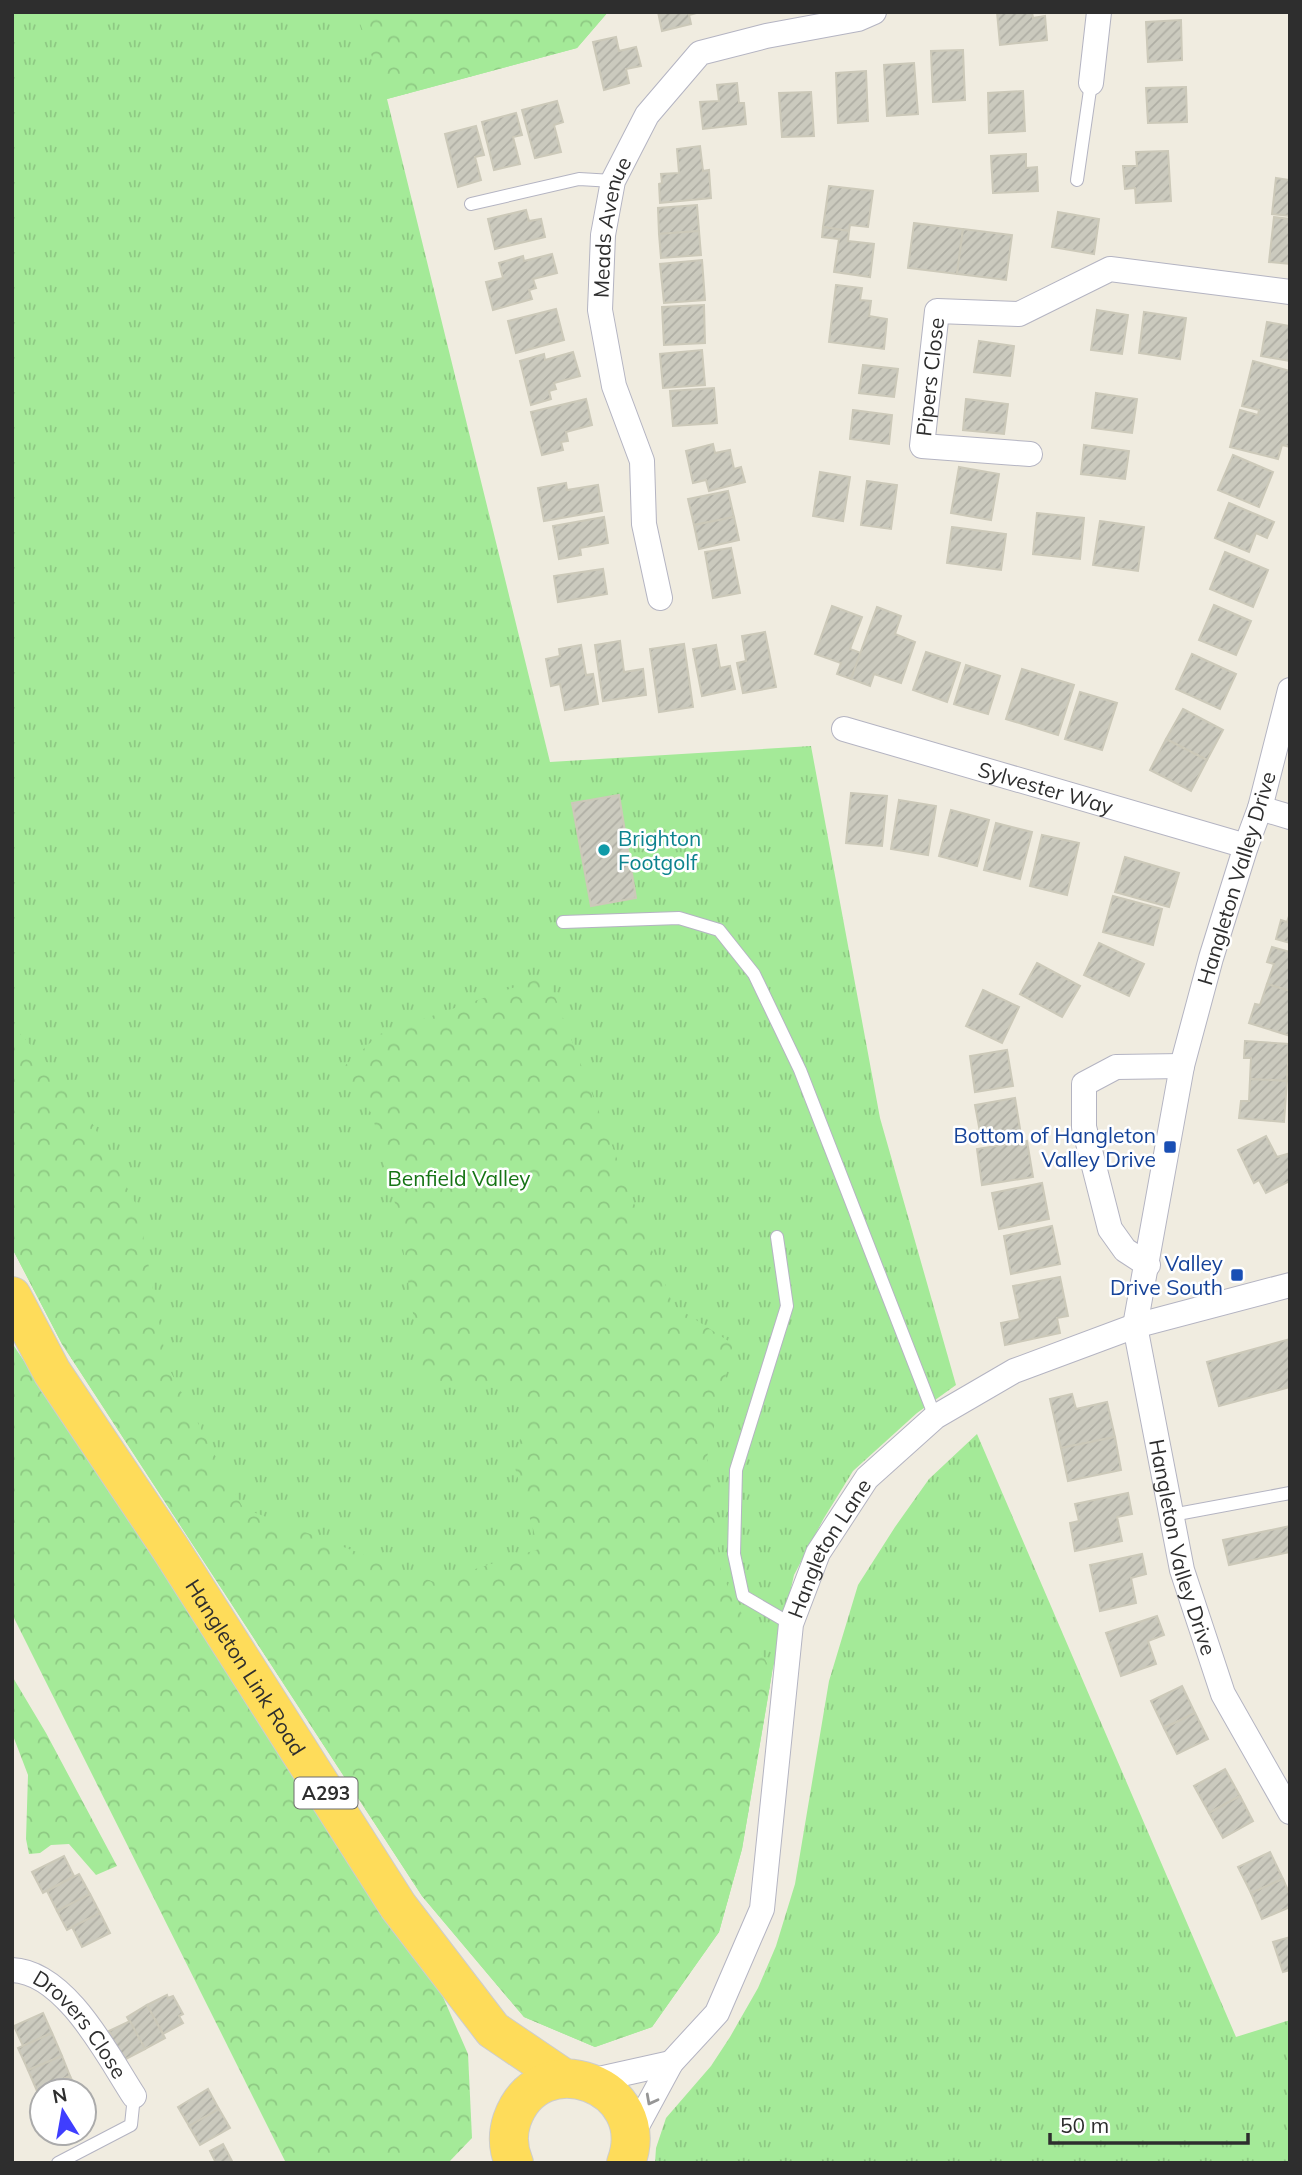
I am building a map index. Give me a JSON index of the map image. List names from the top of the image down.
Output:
{
  "streets": {
    "highway": ["Hangleton Link Road", "A293"],
    "street": [
      "Meads Avenue",
      "Pipers Close",
      "Sylvester Way",
      "Hangleton Valley Drive",
      "Hangleton Lane",
      "Drovers Close"
    ]
  },
  "crossings": [
    ["Sylvester Way", "Hangleton Valley Drive"],
    ["Hangleton Valley Drive", "Hangleton Lane"],
    ["Hangleton Lane", "Hangleton Link Road"]
  ],
  "parks": ["Benfield Valley"],
  "places": {
    "other": ["Brighton Footgolf"],
    "transit": ["Bottom of Hangleton Valley Drive", "Valley Drive South"]
  },
  "scale_bar": "50 m",
  "north": "top"
}
